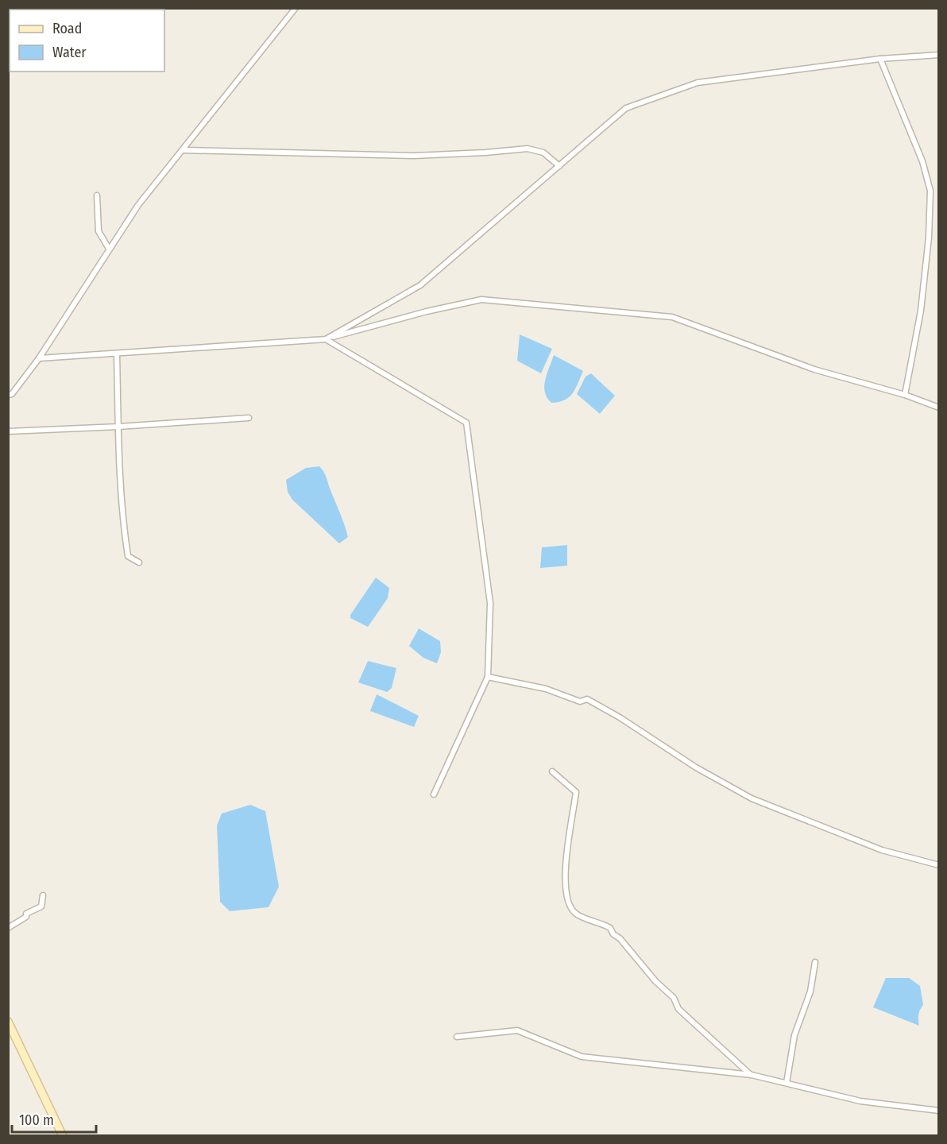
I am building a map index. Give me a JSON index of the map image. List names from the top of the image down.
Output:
{
  "legend": ["Road", "Water"],
  "scale_bar": "100 m"
}
